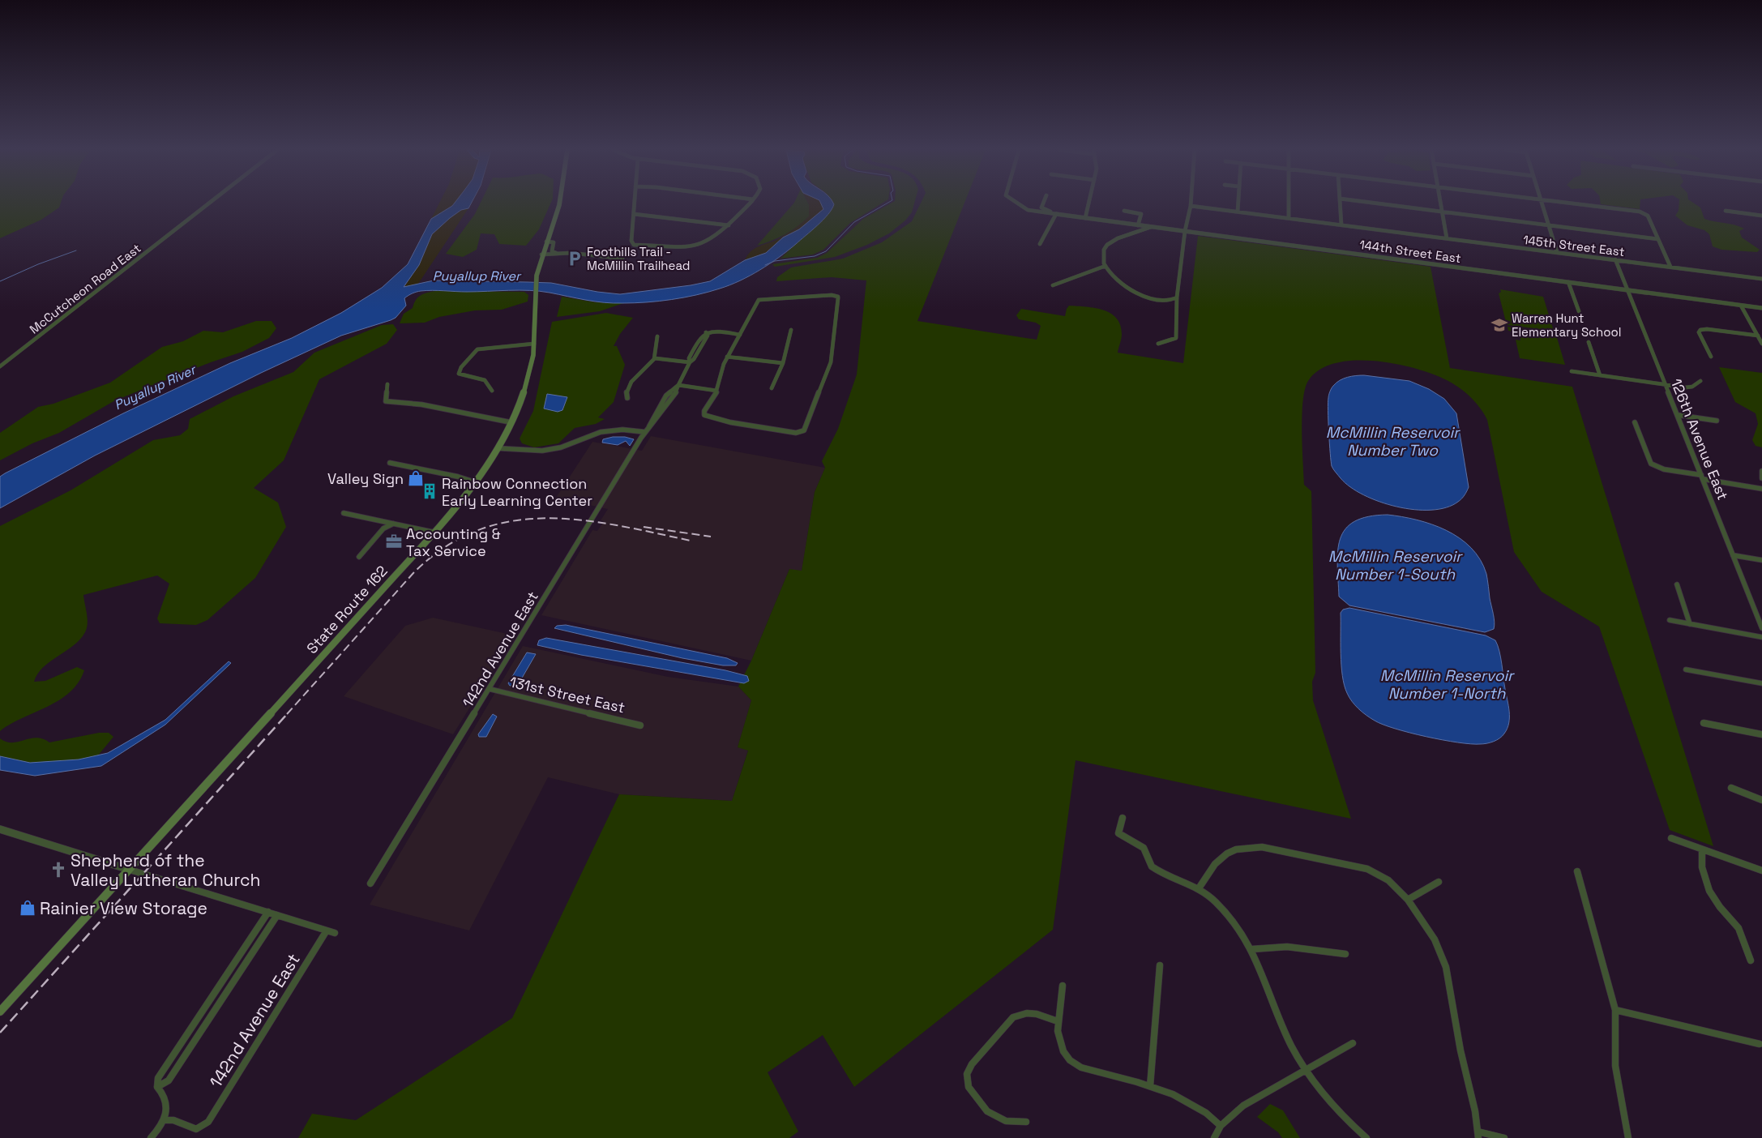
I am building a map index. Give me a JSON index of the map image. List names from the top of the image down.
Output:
{
  "streets": {
    "main road": ["State Route 162"],
    "street": [
      "145th Street East",
      "144th Street East",
      "McCutcheon Road East",
      "126th Avenue East",
      "142nd Avenue East",
      "131st Street East"
    ]
  },
  "crossings": [
    ["145th Street East", "126th Avenue East"],
    ["144th Street East", "126th Avenue East"],
    ["142nd Avenue East", "131st Street East"]
  ],
  "water": [
    "Puyallup River",
    "McMillin Reservoir Number Two",
    "McMillin Reservoir Number 1-South",
    "McMillin Reservoir Number 1-North"
  ],
  "places": {
    "parking": ["Foothills Trail - McMillin Trailhead"],
    "school or university": ["Warren Hunt Elementary School"],
    "shop": ["Valley Sign", "Rainier View Storage"],
    "building": ["Rainbow Connection Early Learning Center"],
    "office": ["Accounting & Tax Service"],
    "church": ["Shepherd of the Valley Lutheran Church"]
  }
}
